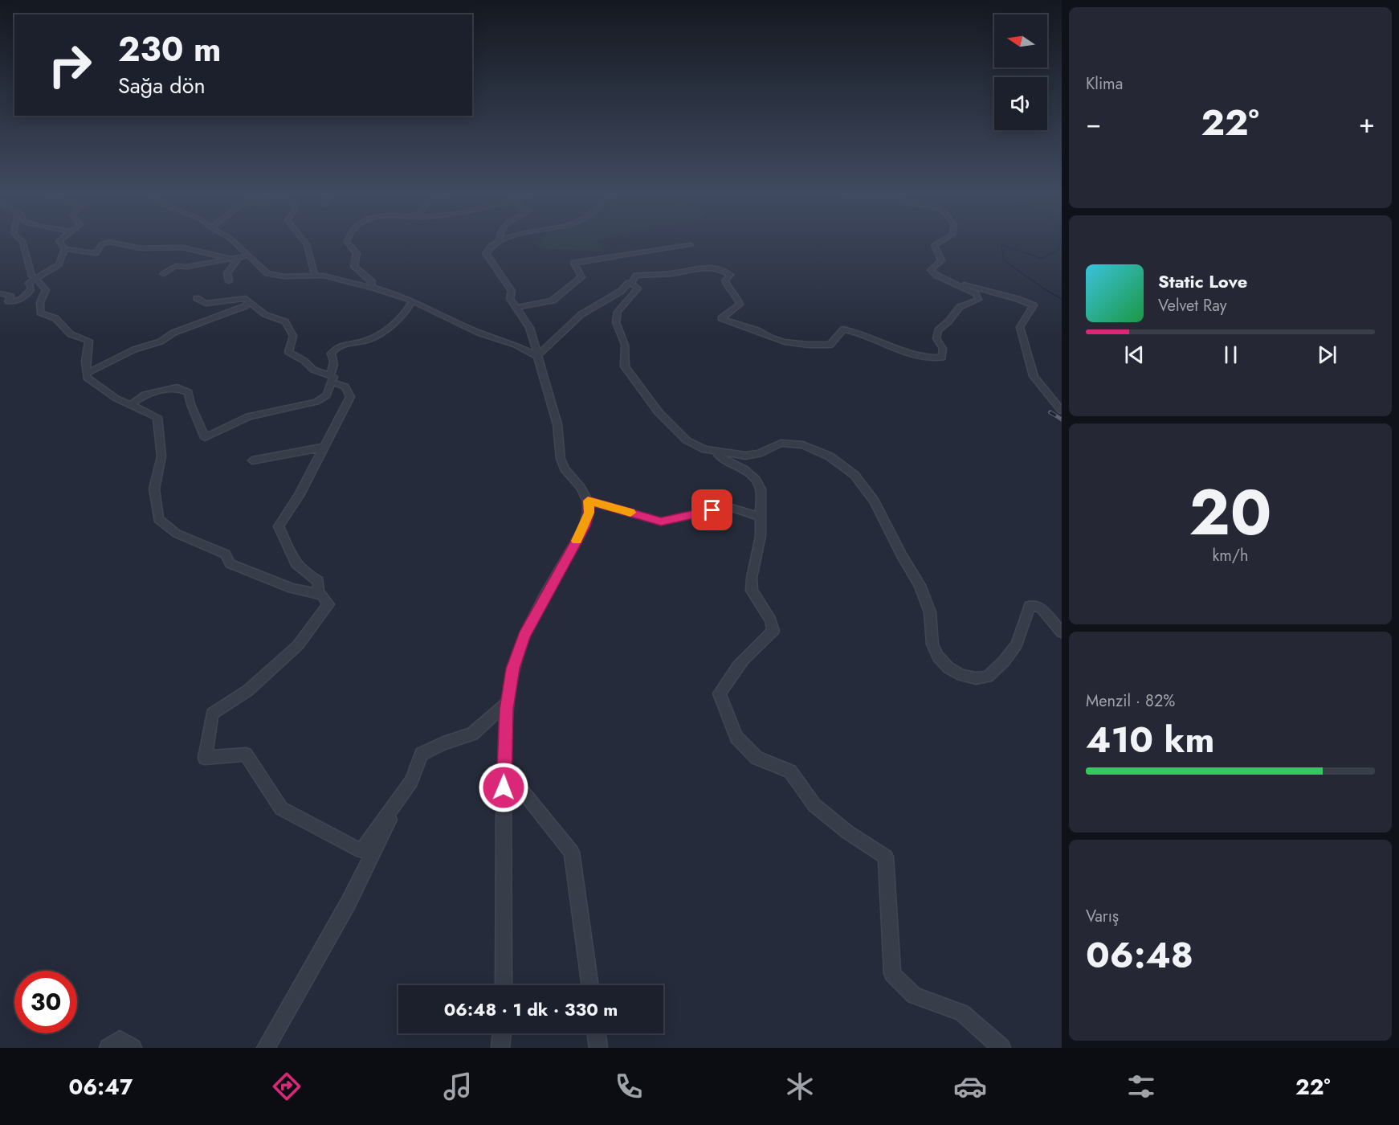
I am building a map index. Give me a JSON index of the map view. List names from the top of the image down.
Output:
{
  "north": "left",
  "page": {
    "tile": [
      "Klima",
      ["20", "km/h"],
      ["Menzil · 82%", "410 km"],
      ["Varış", "06:48"]
    ],
    "turn": ["230 m", "Sağa dön"],
    "heat": ["−", "22°", "+"],
    "song": ["Static Love", "Velvet Ray"],
    "limit": "30",
    "trip": "06:48 · 1 dk · 330 m",
    "tabs": ["06:47", "22°"]
  }
}
